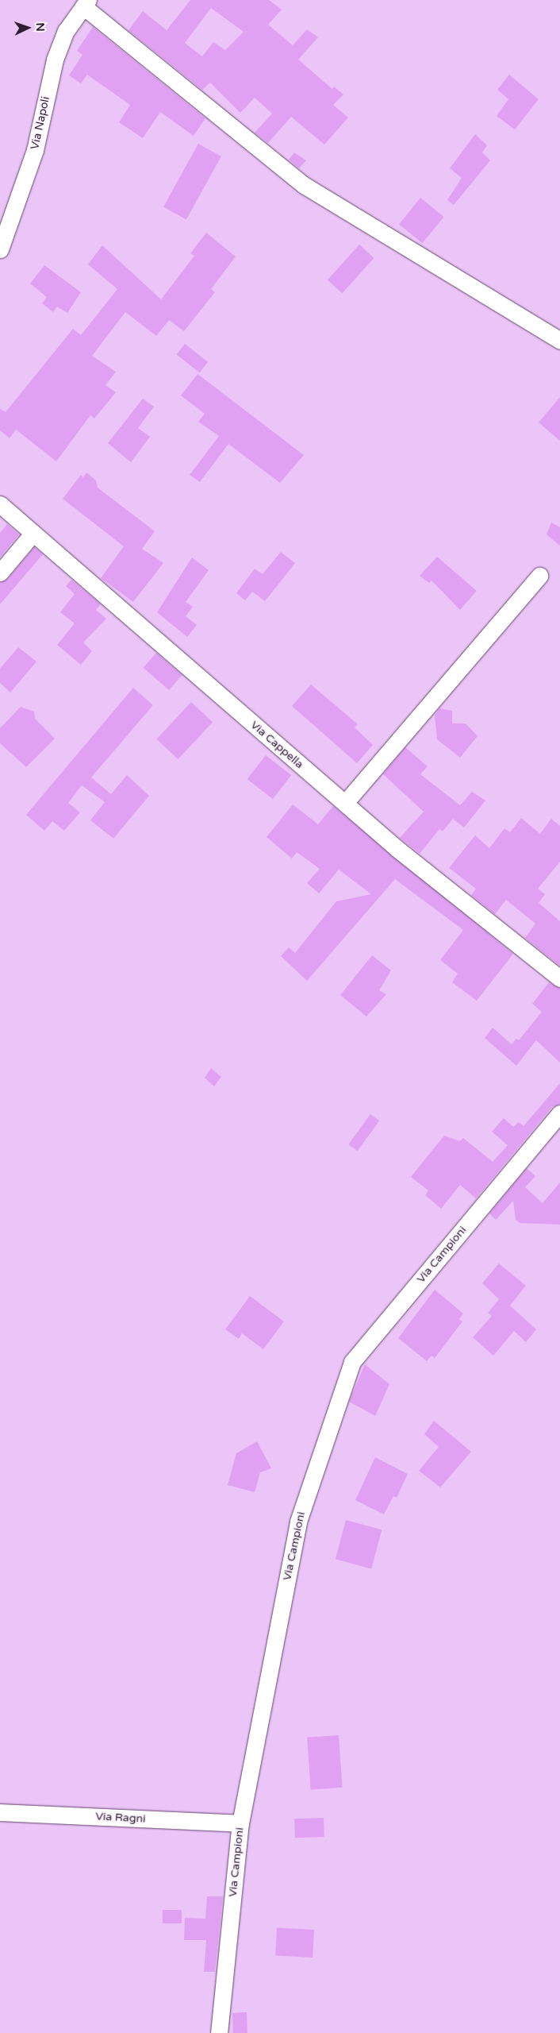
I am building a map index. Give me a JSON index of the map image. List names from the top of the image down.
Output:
{
  "streets": {
    "street": [
      "Via Napoli",
      "Via Cappella",
      "Via Campioni",
      "Via Ragni"
    ]
  },
  "crossings": [
    ["Via Campioni", "Via Ragni"]
  ],
  "north": "right"
}
